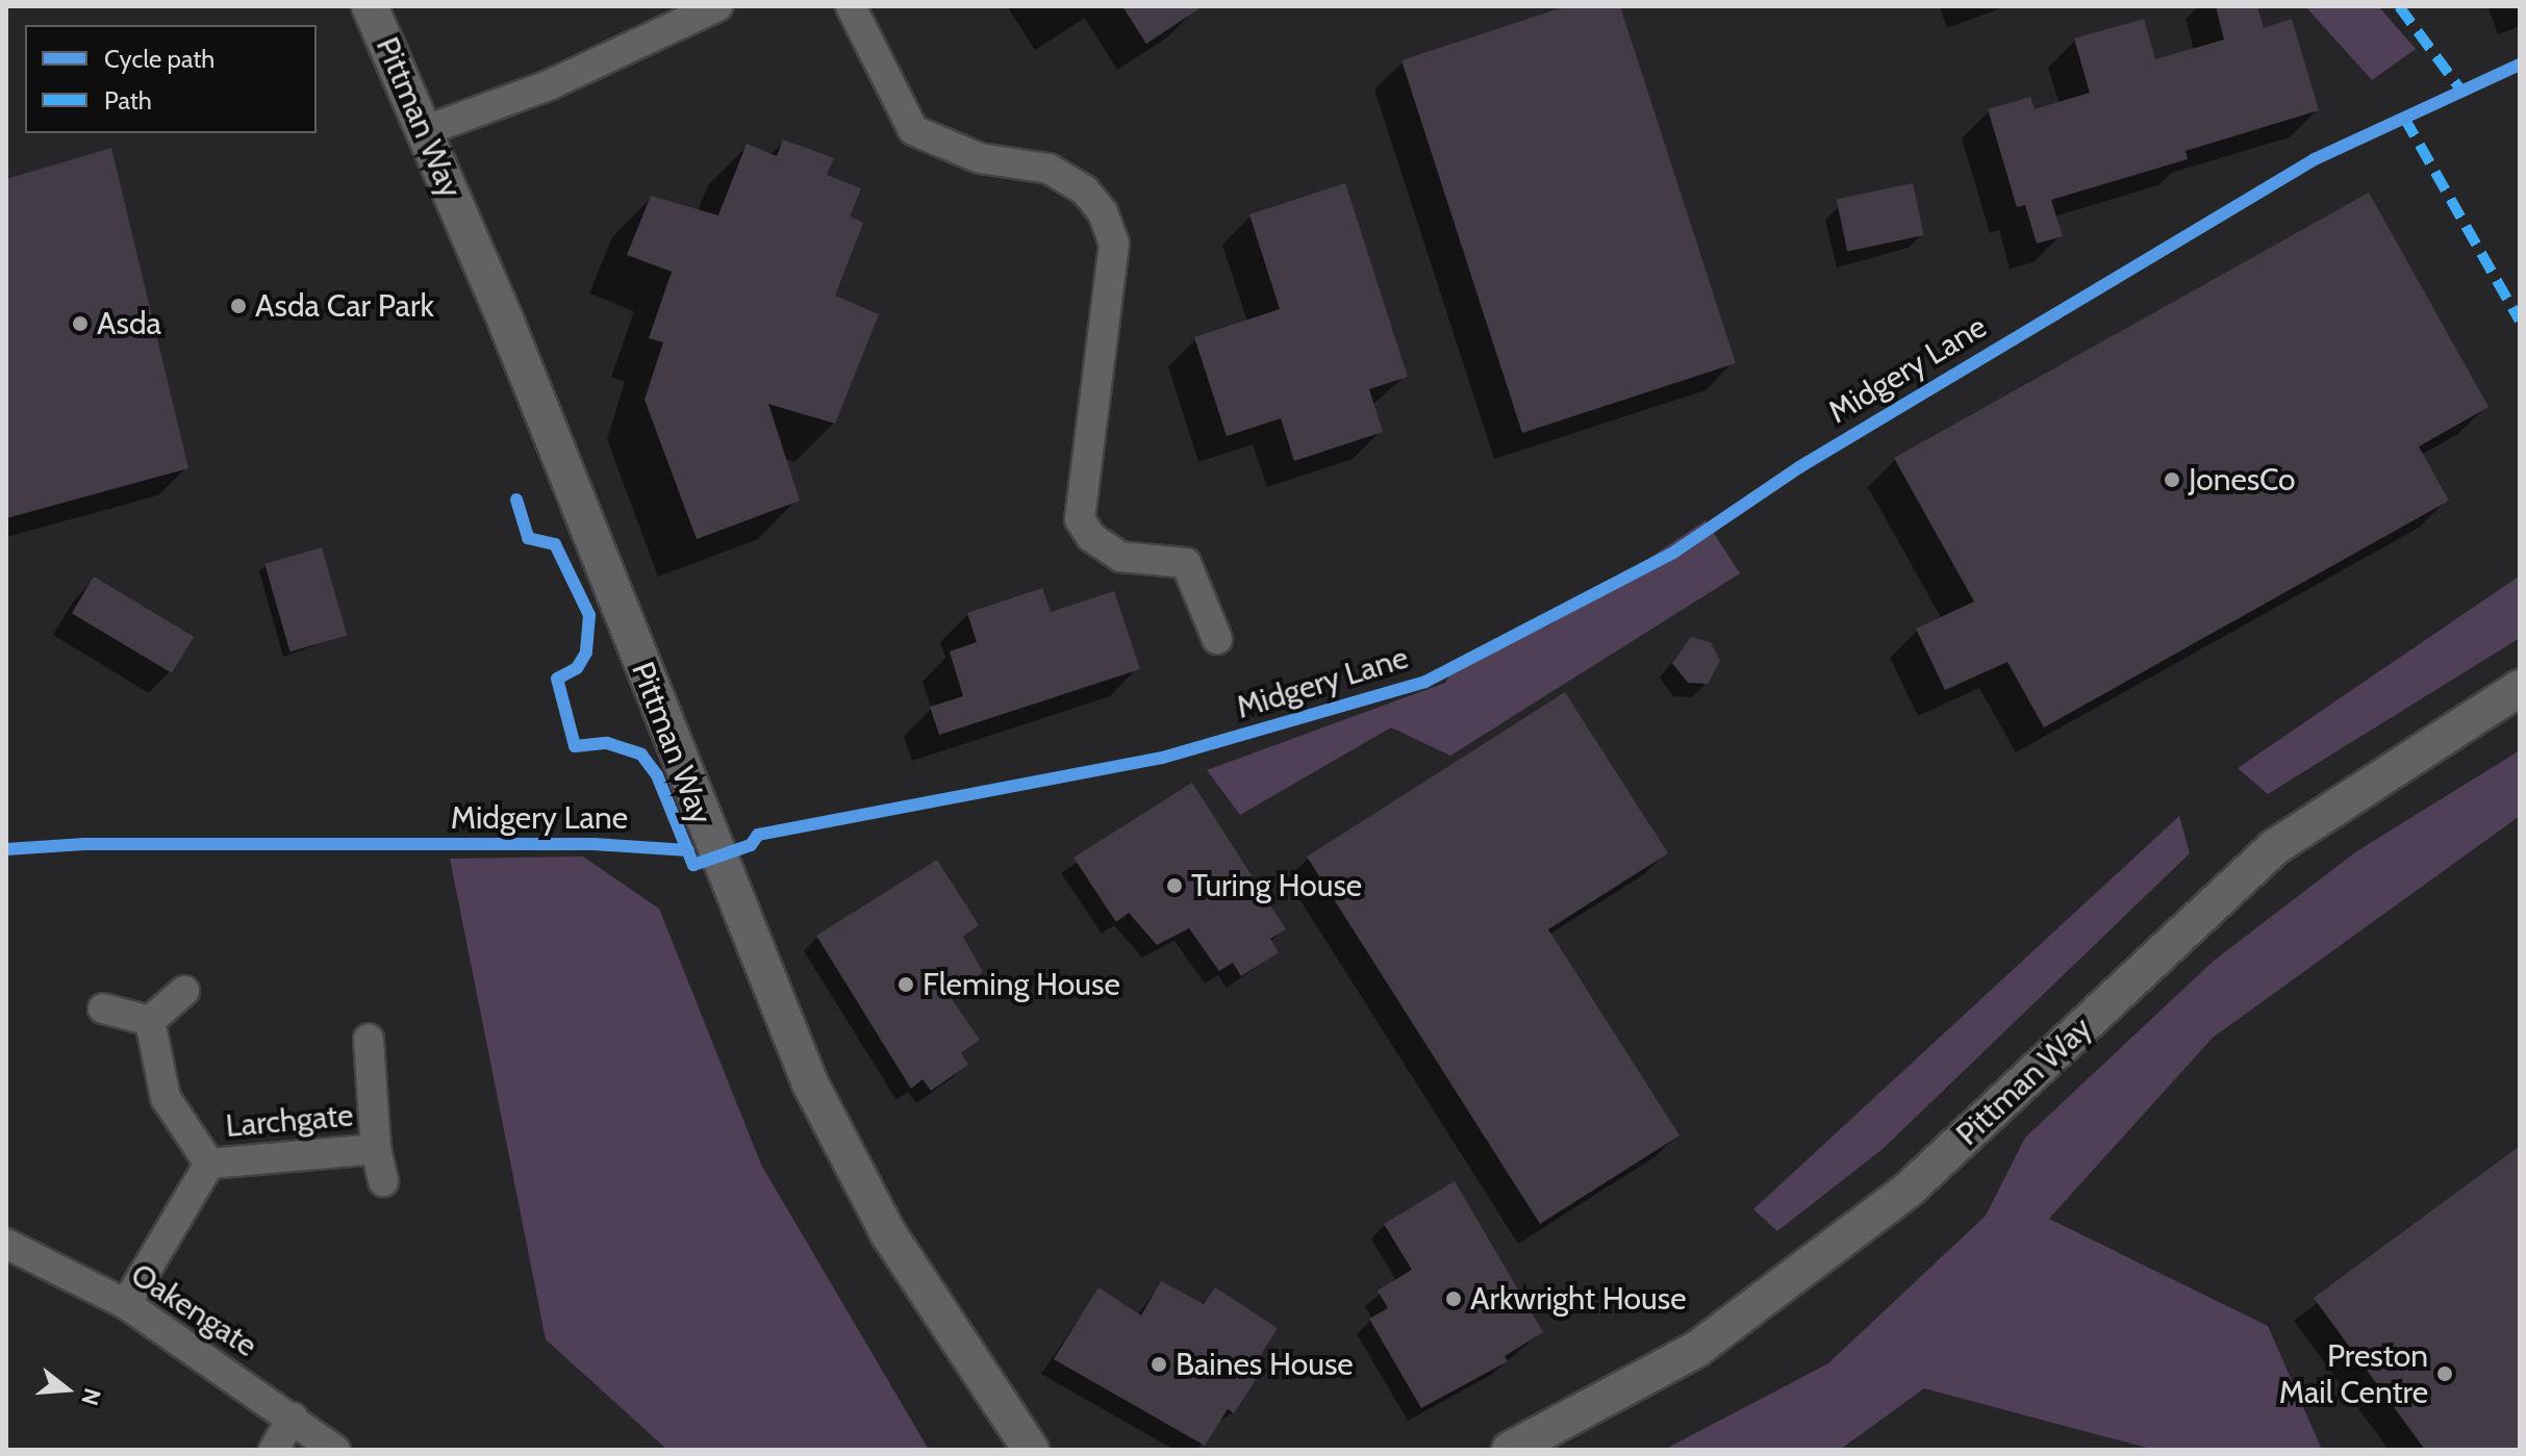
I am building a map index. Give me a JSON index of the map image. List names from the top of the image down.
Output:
{
  "streets": {
    "street": ["Pittman Way", "Larchgate", "Oakengate"],
    "cycle path": ["Midgery Lane"]
  },
  "crossings": [
    ["Larchgate", "Oakengate"]
  ],
  "places": [
    "Asda Car Park",
    "Asda",
    "JonesCo",
    "Turing House",
    "Fleming House",
    "Arkwright House",
    "Baines House",
    "Preston Mail Centre"
  ],
  "legend": ["Cycle path", "Path"],
  "north": "right"
}
